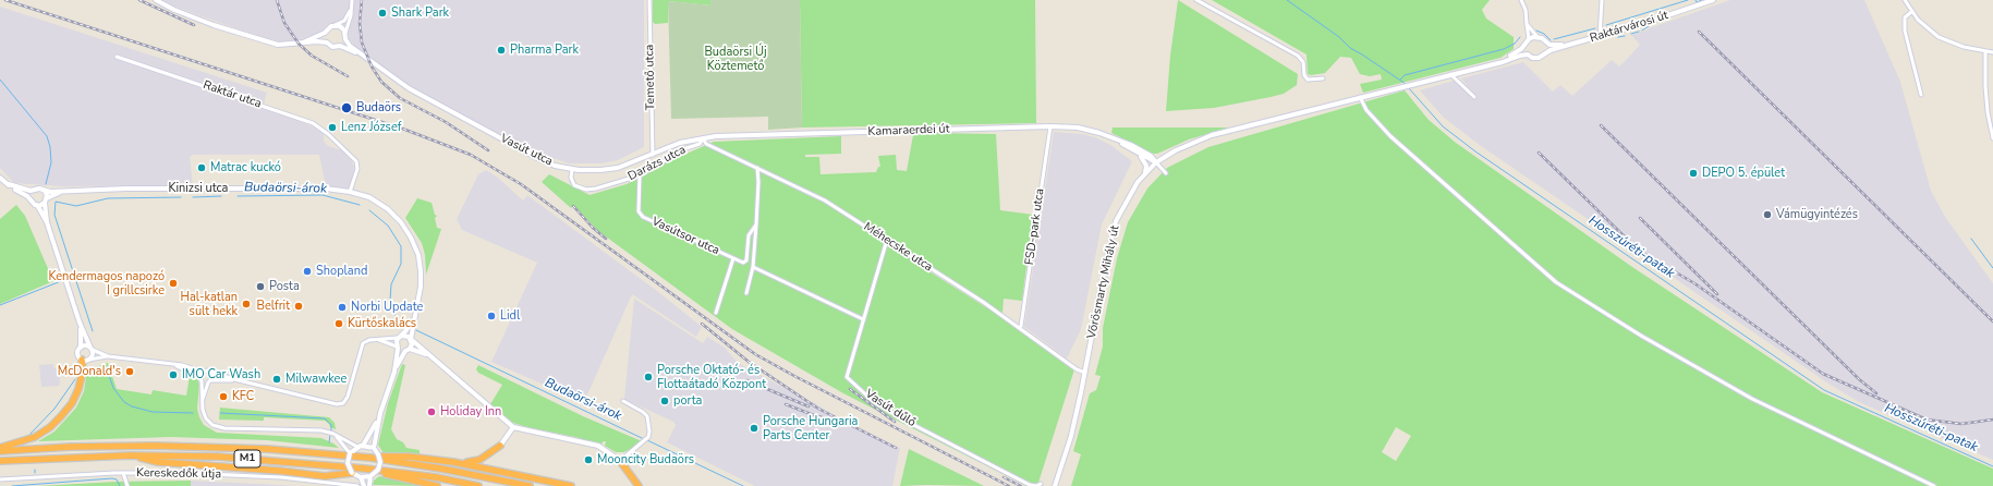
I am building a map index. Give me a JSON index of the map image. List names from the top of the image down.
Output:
{
  "streets": {
    "highway": ["M1"],
    "street": [
      "Raktárvárosi út",
      "Temető utca",
      "Raktár utca",
      "Kamaraerdei út",
      "Vasút utca",
      "Darázs utca",
      "Kinizsi utca",
      "FSD-park utca",
      "Vasútsor utca",
      "Méhecske utca",
      "Vörösmarty Mihály út",
      "Vasút dűlő",
      "Kereskedők útja"
    ]
  },
  "crossings": [
    ["Raktárvárosi út", "Vörösmarty Mihály út"],
    ["Temető utca", "Vasút utca"],
    ["Raktár utca", "Kinizsi utca"],
    ["Kamaraerdei út", "Vasút utca"],
    ["Kamaraerdei út", "Darázs utca"],
    ["Kamaraerdei út", "FSD-park utca"],
    ["Kamaraerdei út", "Méhecske utca"],
    ["Kamaraerdei út", "Vörösmarty Mihály út"],
    ["Vasút utca", "Darázs utca"],
    ["Vasút utca", "Méhecske utca"],
    ["Darázs utca", "Vasútsor utca"],
    ["Darázs utca", "Méhecske utca"],
    ["Méhecske utca", "Vörösmarty Mihály út"],
    ["Méhecske utca", "Vasút dűlő"]
  ],
  "water": ["Budaörsi-árok", "Hosszúréti-patak"],
  "parks": ["Budaörsi Új Köztemető"],
  "places": [
    "Shark Park",
    "Pharma Park",
    "Budaörs",
    "Lenz József",
    "Matrac kuckó",
    "DEPO 5. épület",
    "Vámügyintézés",
    "Shopland",
    "Kendermagos napozó I grillcsirke",
    "Posta",
    "Hal-katlan sült hekk",
    "Belfrit",
    "Norbi Update",
    "Lidl",
    "Kürtőskalács",
    "McDonald's",
    "IMO Car Wash",
    "Porsche Oktató- és Flottaátadó Központ",
    "Milwawkee",
    "KFC",
    "porta",
    "Holiday Inn",
    "Porsche Hungaria Parts Center",
    "Mooncity Budaörs"
  ]
}
